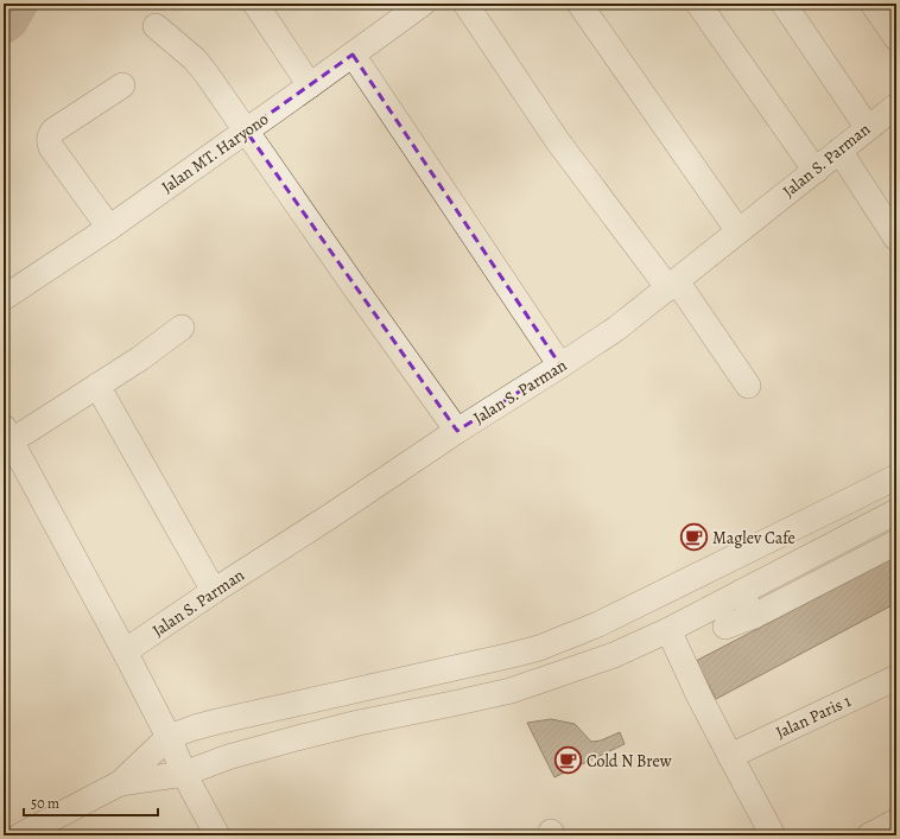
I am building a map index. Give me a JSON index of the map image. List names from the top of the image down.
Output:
{
  "streets": {
    "street": ["Jalan MT. Haryono", "Jalan S. Parman", "Jalan Paris 1"]
  },
  "places": {
    "cafe": ["Maglev Cafe", "Cold N Brew"]
  },
  "scale_bar": "50 m"
}
